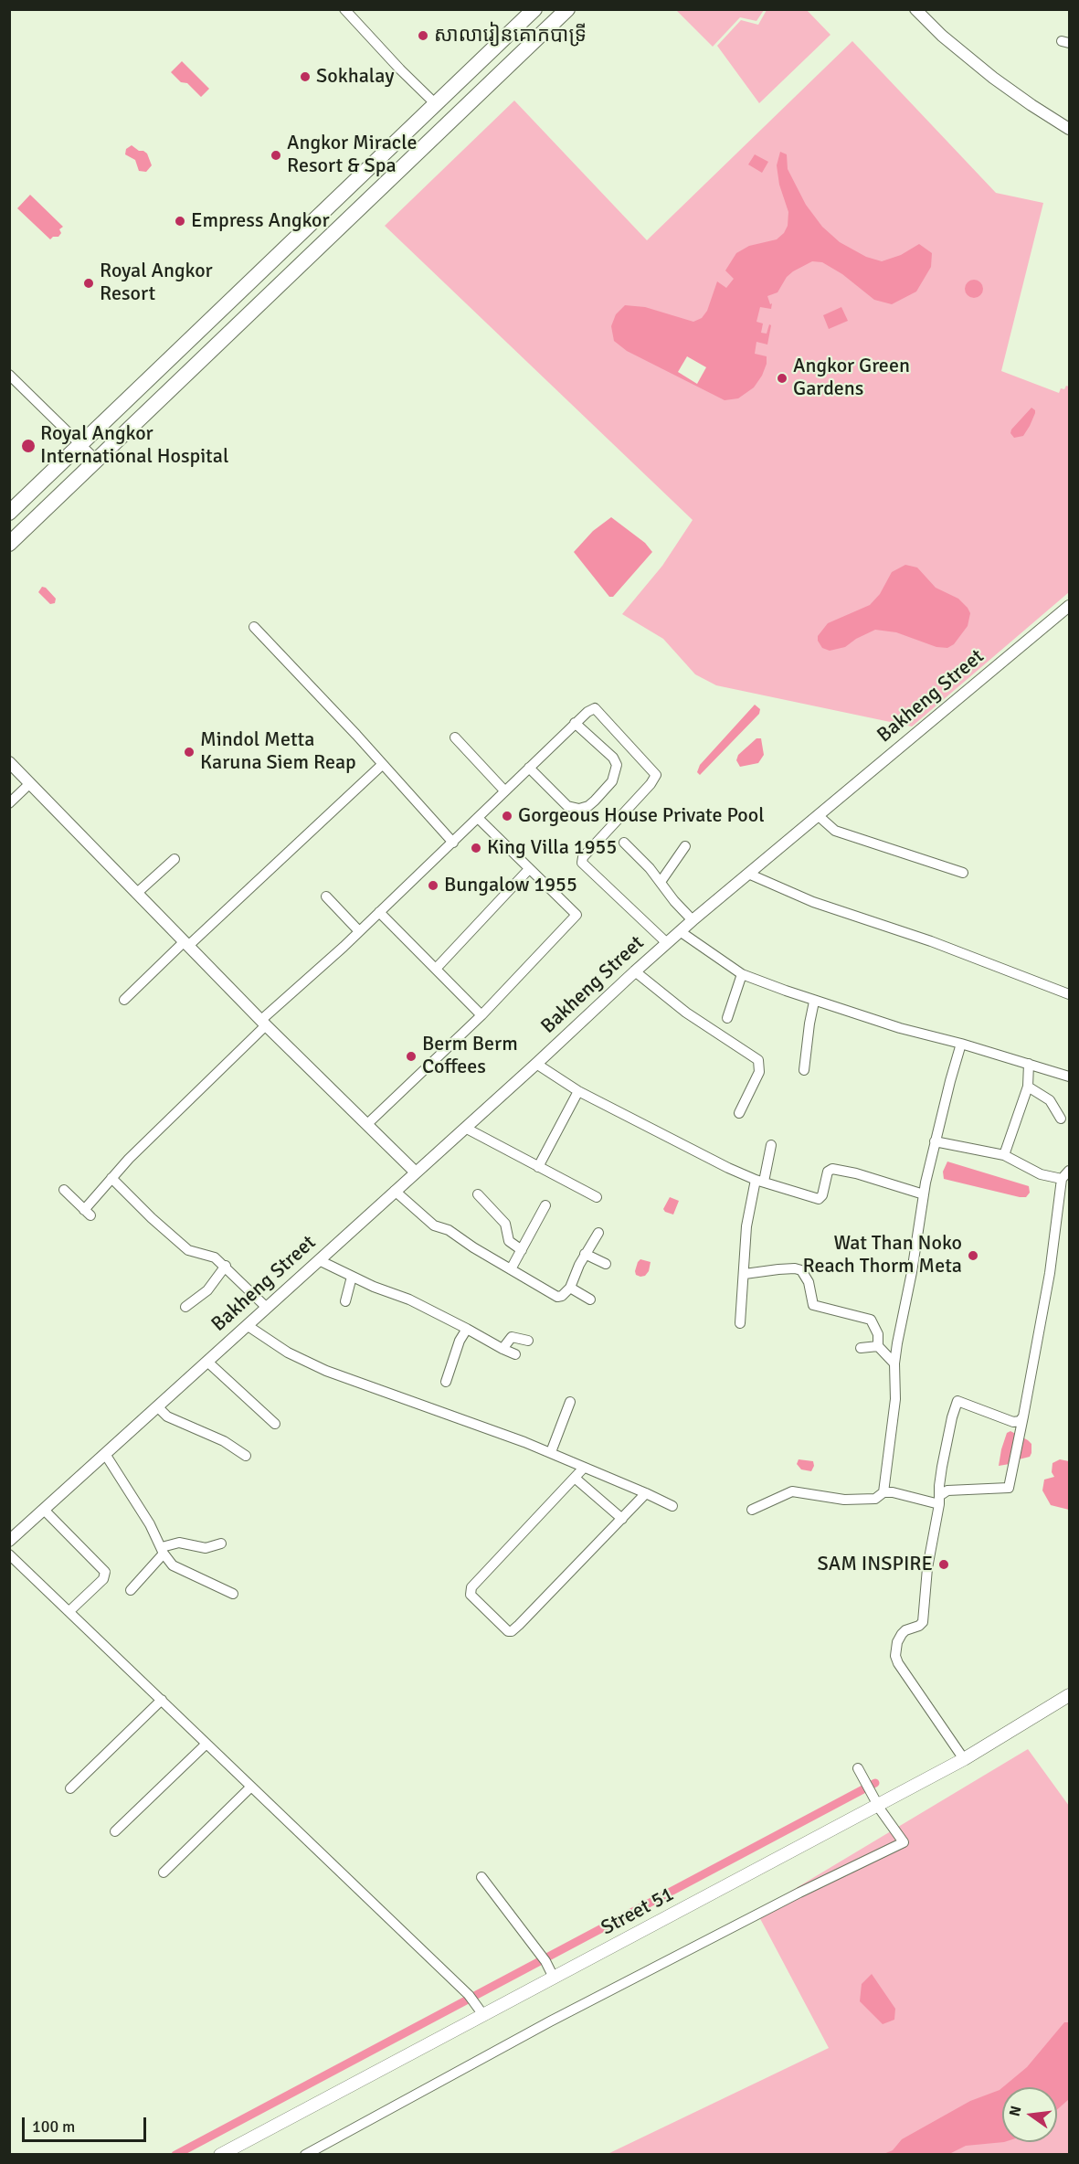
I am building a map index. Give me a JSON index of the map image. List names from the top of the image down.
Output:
{
  "streets": {
    "main road": ["Street 51"],
    "street": ["Bakheng Street"]
  },
  "places": [
    "សាលារៀនគោកបាទ្រី",
    "Sokhalay",
    "Angkor Miracle Resort & Spa",
    "Empress Angkor",
    "Royal Angkor Resort",
    "Angkor Green Gardens",
    "Royal Angkor International Hospital",
    "Mindol Metta Karuna Siem Reap",
    "Gorgeous House Private Pool",
    "King Villa 1955",
    "Bungalow 1955",
    "Berm Berm Coffees",
    "Wat Than Noko Reach Thorm Meta",
    "SAM INSPIRE"
  ],
  "scale_bar": "100 m",
  "north": "left"
}
